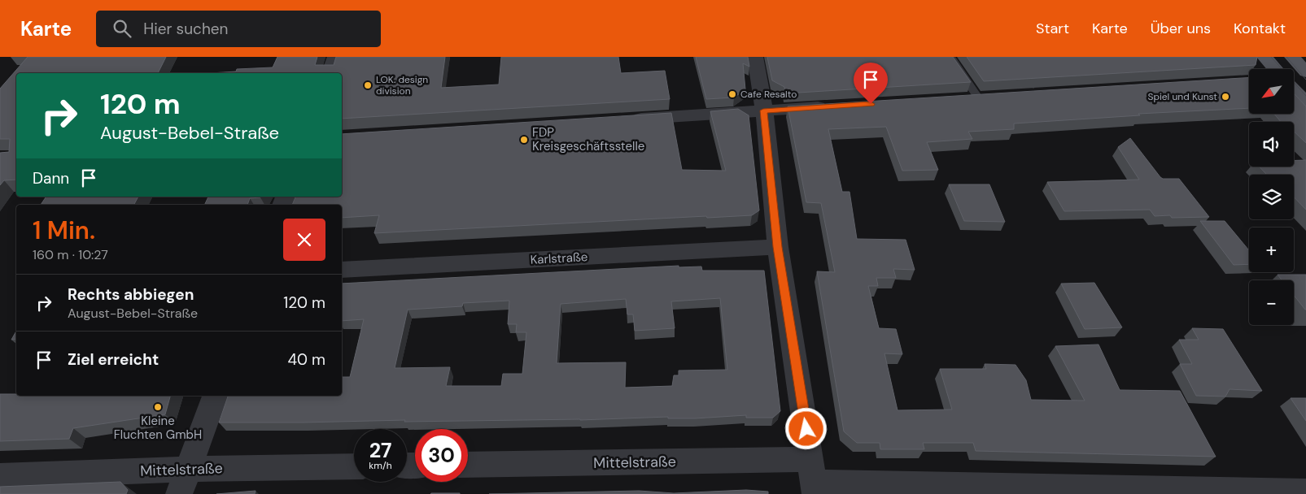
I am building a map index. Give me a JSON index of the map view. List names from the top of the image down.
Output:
{
  "streets": {
    "street": ["Karlstraße", "Mittelstraße"]
  },
  "places": [
    "LOK. design division",
    "Cafe Resalto",
    "Spiel und Kunst",
    "FDP Kreisgeschäftsstelle",
    "Kleine Fluchten GmbH"
  ],
  "north": "bottom left",
  "page": {
    "header": "Karte",
    "search": "Hier suchen",
    "nav": [
      "Start",
      "Karte",
      "Über uns",
      "Kontakt"
    ],
    "map_buttons": ["+", "−"],
    "turn": ["120 m", "August-Bebel-Straße"],
    "then": "Dann",
    "heading": ["1 Min.", "160 m · 10:27"],
    "list": [
      {
        "name": "Rechts abbiegen",
        "note": "August-Bebel-Straße",
        "value": "120 m"
      },
      {
        "name": "Ziel erreicht",
        "value": "40 m"
      }
    ],
    "speed": "27 km/h",
    "limit": "30"
  }
}
